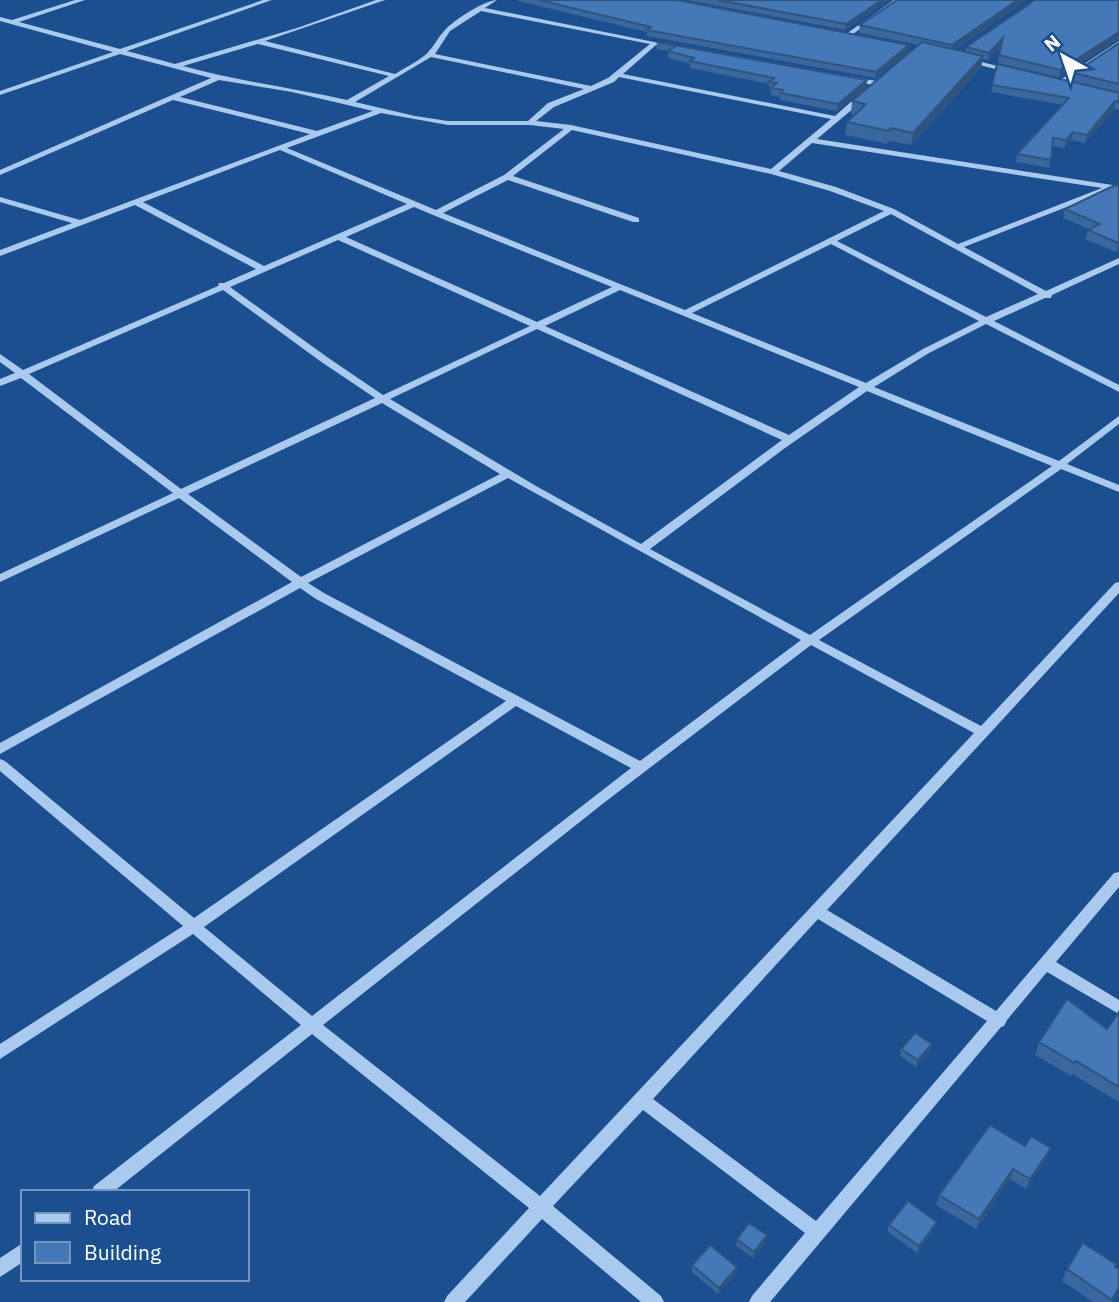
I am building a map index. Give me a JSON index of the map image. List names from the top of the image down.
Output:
{
  "legend": ["Road", "Building"],
  "north": "top left"
}
